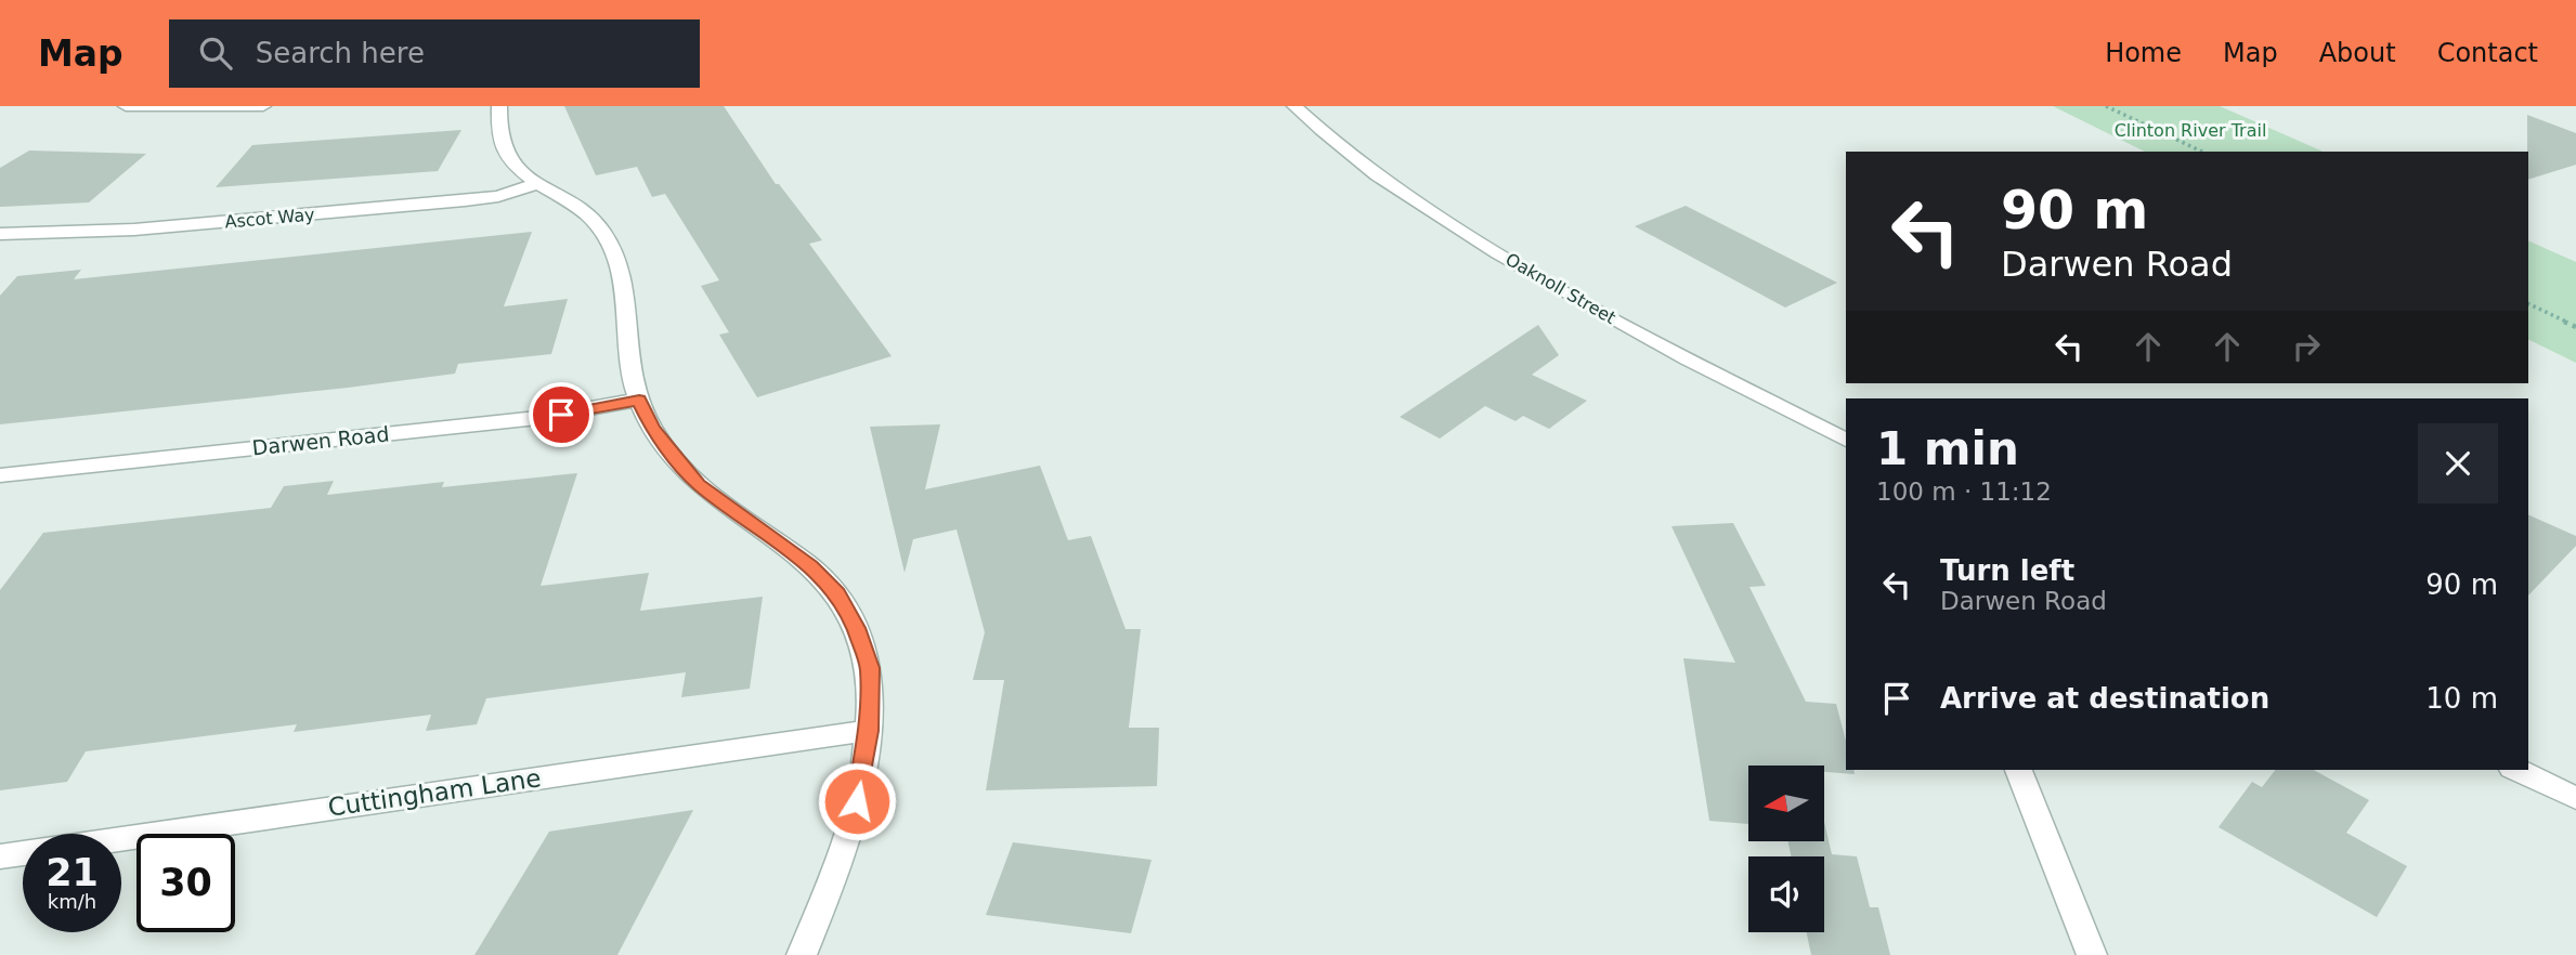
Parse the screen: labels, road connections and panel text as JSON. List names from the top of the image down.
{
  "streets": {
    "street": [
      "Ascot Way",
      "Oaknoll Street",
      "Darwen Road",
      "Cuttingham Lane"
    ]
  },
  "parks": ["Clinton River Trail"],
  "north": "left",
  "page": {
    "header": "Map",
    "search": "Search here",
    "nav": [
      "Home",
      "Map",
      "About",
      "Contact"
    ],
    "turn": ["90 m", "Darwen Road"],
    "heading": ["1 min", "100 m · 11:12"],
    "list": [
      {
        "name": "Turn left",
        "note": "Darwen Road",
        "value": "90 m"
      },
      {
        "name": "Arrive at destination",
        "value": "10 m"
      }
    ],
    "speed": "21 km/h",
    "limit": "30"
  }
}
